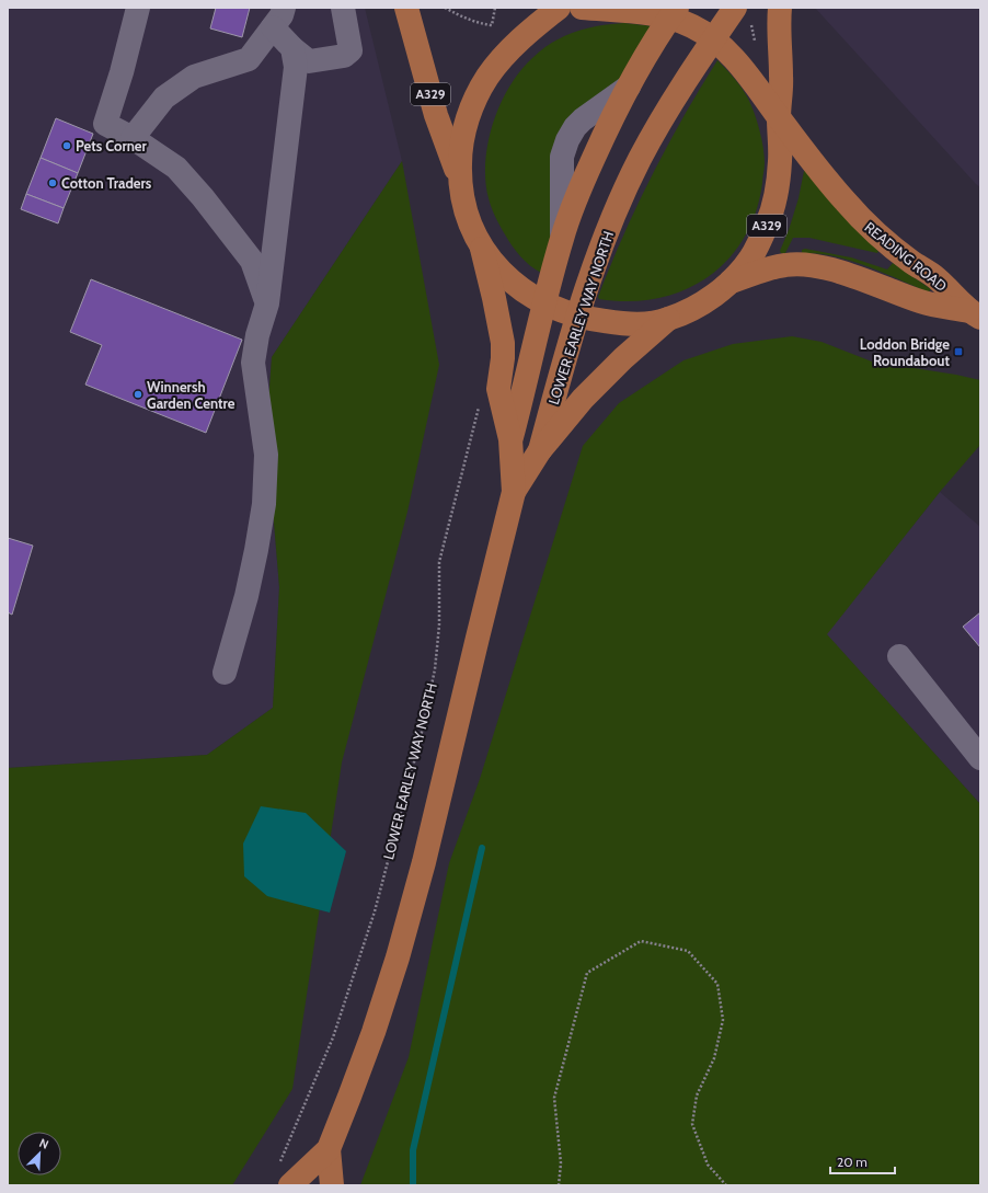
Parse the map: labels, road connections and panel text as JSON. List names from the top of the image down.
{
  "streets": {
    "main road": ["A329", "READING ROAD", "LOWER EARLEY WAY NORTH"]
  },
  "crossings": [
    ["A329", "READING ROAD"],
    ["A329", "LOWER EARLEY WAY NORTH"],
    ["READING ROAD", "LOWER EARLEY WAY NORTH"]
  ],
  "places": {
    "other": ["Pets Corner", "Cotton Traders", "Winnersh Garden Centre"],
    "transit": ["Loddon Bridge Roundabout"]
  },
  "scale_bar": "20 m",
  "north": "top right"
}
